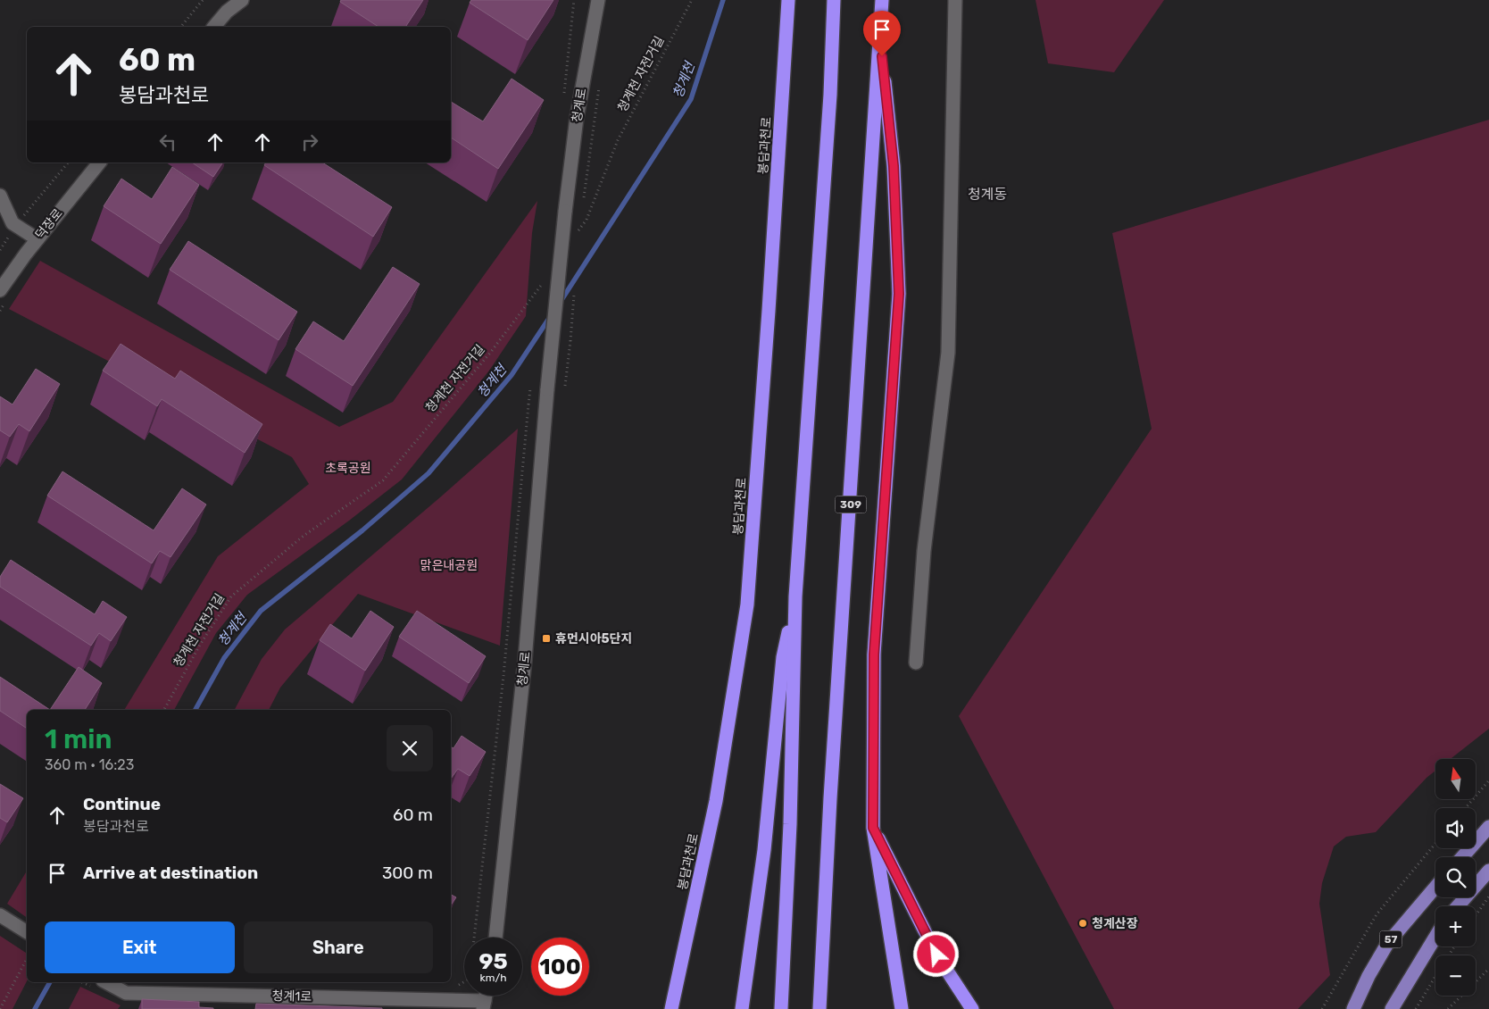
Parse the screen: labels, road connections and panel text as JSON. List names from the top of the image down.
{
  "streets": {
    "highway": ["봉담과천로", "309"],
    "main road": ["57"],
    "street": ["청계로", "덕장로", "청계1로"],
    "path": ["청계천 자전거길"]
  },
  "districts": ["청계동"],
  "water": ["청계천"],
  "parks": ["초록공원", "맑은내공원"],
  "places": {
    "transit": ["휴먼시아5단지"],
    "other": ["청계산장"]
  },
  "north": "top",
  "page": {
    "turn": ["60 m", "봉담과천로"],
    "heading": ["1 min", "360 m · 16:23"],
    "map_buttons": ["+", "−"],
    "list": [
      {
        "name": "Continue",
        "note": "봉담과천로",
        "value": "60 m"
      },
      {
        "name": "Arrive at destination",
        "value": "300 m"
      }
    ],
    "buttons": ["Exit", "Share"],
    "speed": "95 km/h",
    "limit": "100"
  }
}
